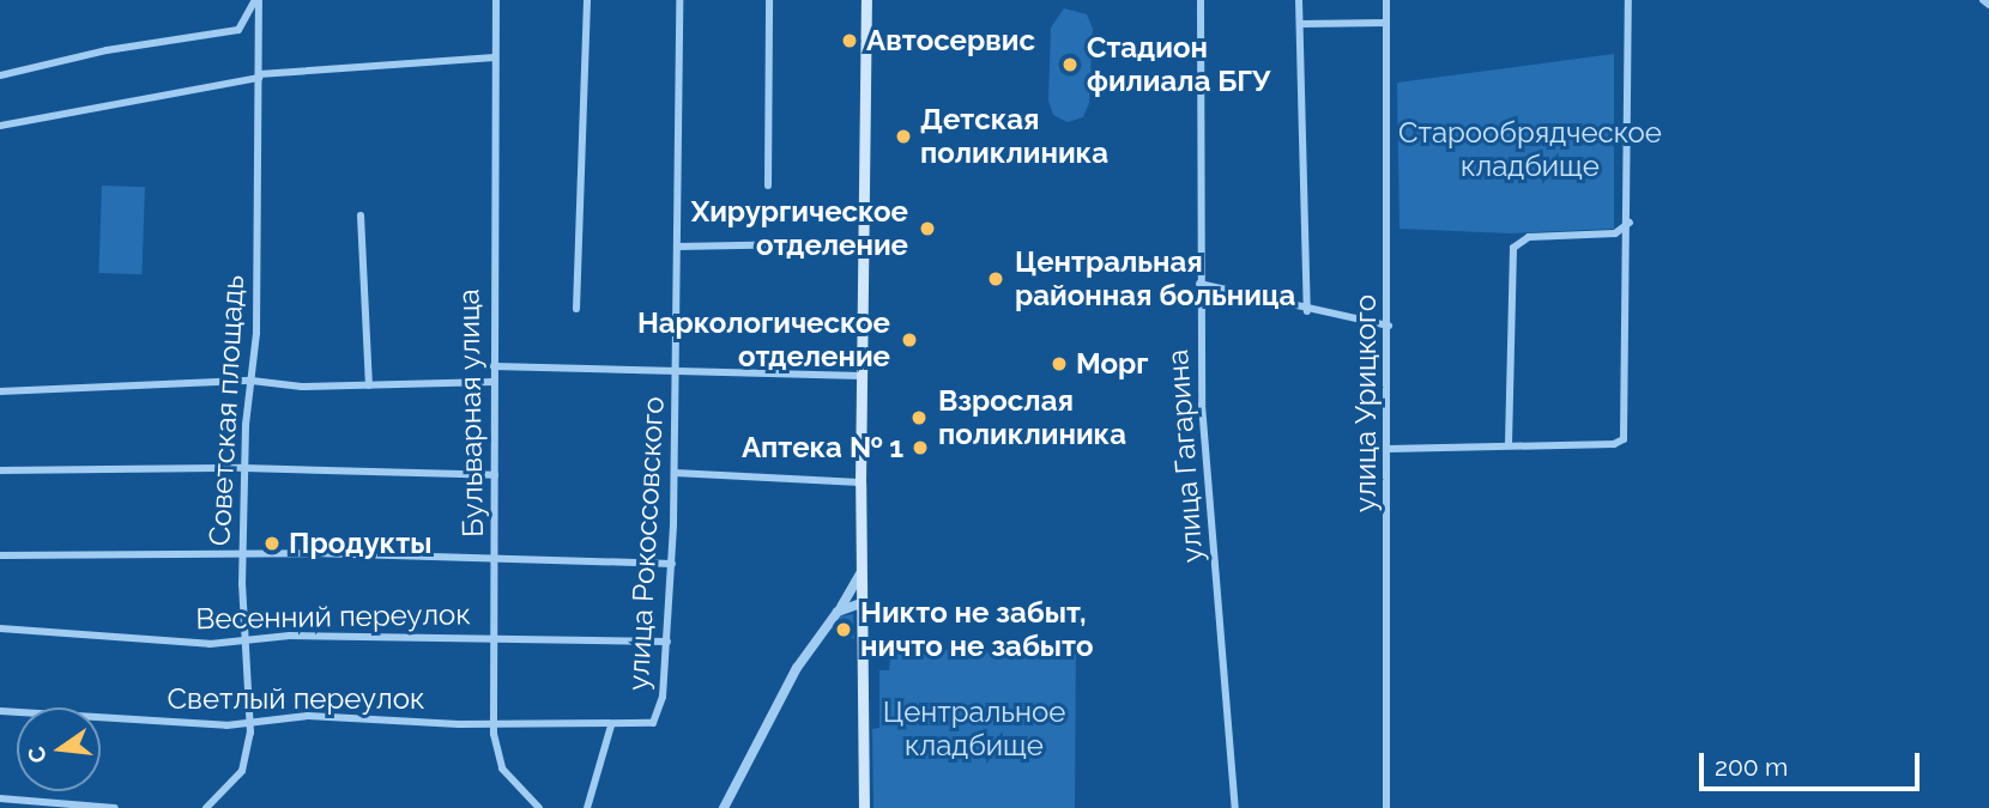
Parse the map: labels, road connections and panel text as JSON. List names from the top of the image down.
{
  "streets": {
    "street": [
      "улица Урицкого",
      "Советская площадь",
      "Бульварная улица",
      "улица Гагарина",
      "улица Рокоссовского",
      "Весенний переулок",
      "Светлый переулок"
    ]
  },
  "crossings": [
    ["Советская площадь", "Весенний переулок"],
    ["Советская площадь", "Светлый переулок"],
    ["Бульварная улица", "Весенний переулок"],
    ["Бульварная улица", "Светлый переулок"],
    ["улица Рокоссовского", "Весенний переулок"],
    ["улица Рокоссовского", "Светлый переулок"]
  ],
  "parks": ["Старообрядческое кладбище", "Центральное кладбище"],
  "places": [
    "Автосервис",
    "Стадион филиала БГУ",
    "Детская поликлиника",
    "Хирургическое отделение",
    "Центральная районная больница",
    "Наркологическое отделение",
    "Морг",
    "Взрослая поликлиника",
    "Аптека № 1",
    "Продукты",
    "Никто не забыт, ничто не забыто"
  ],
  "scale_bar": "200 m",
  "north": "left"
}
